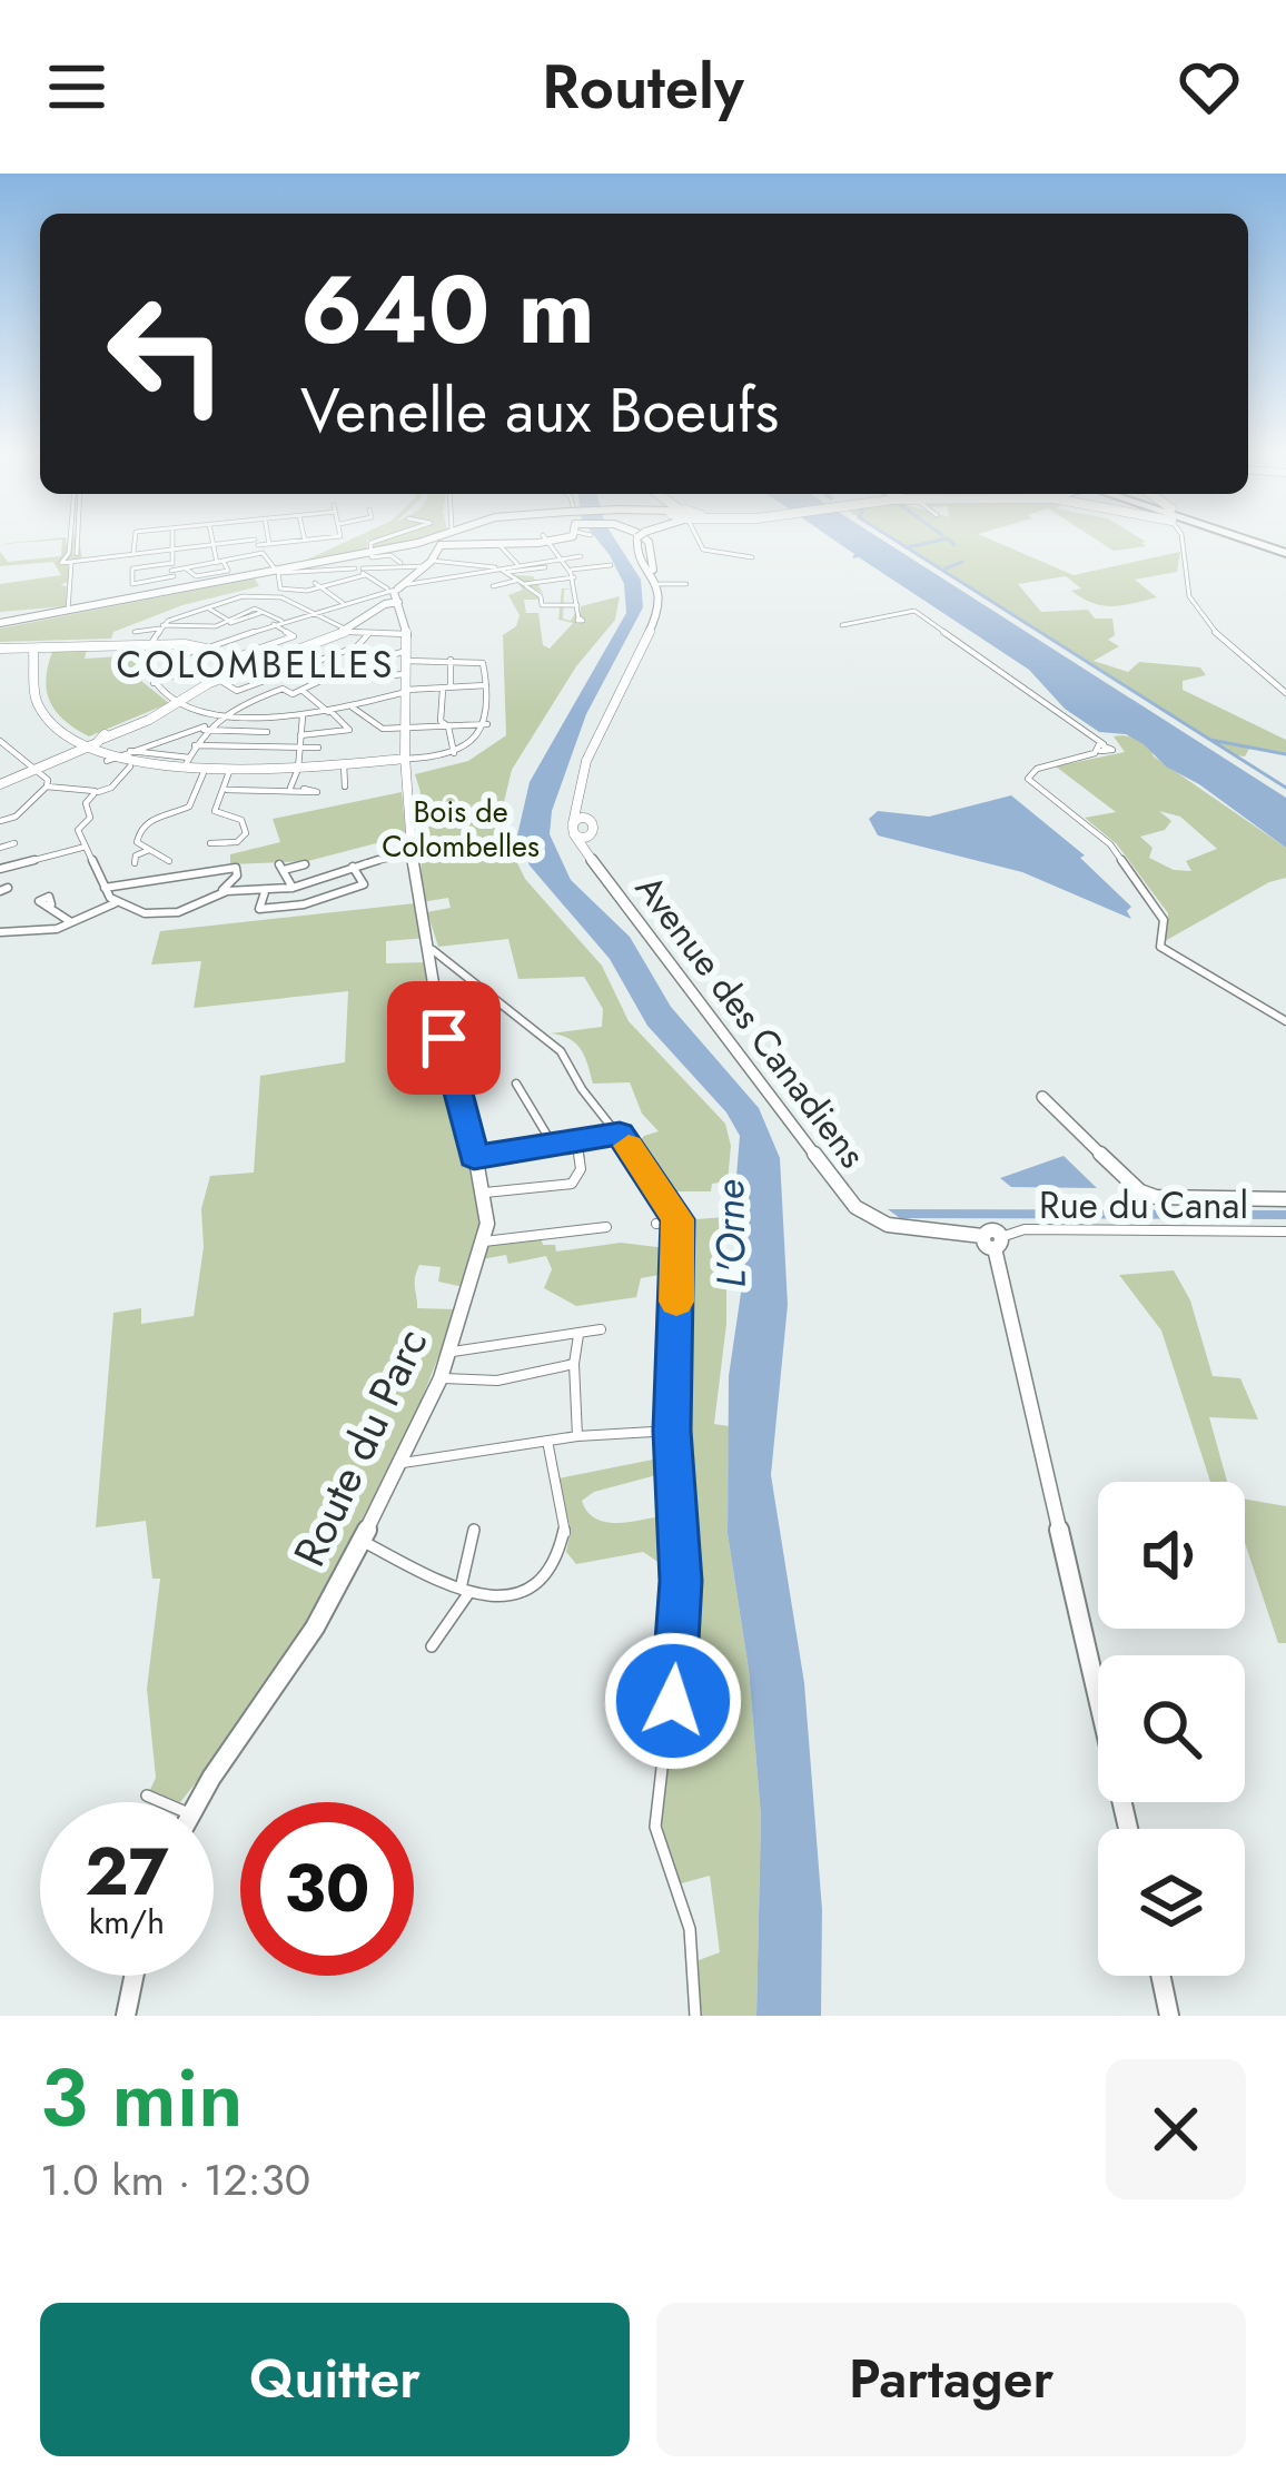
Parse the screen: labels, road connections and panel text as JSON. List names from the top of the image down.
{
  "streets": {
    "street": ["Avenue des Canadiens", "Rue du Canal", "Route du Parc"]
  },
  "crossings": [
    ["Avenue des Canadiens", "Rue du Canal"]
  ],
  "districts": ["COLOMBELLES"],
  "water": ["L'Orne"],
  "parks": ["Bois de Colombelles"],
  "page": {
    "header": "Routely",
    "turn": ["640 m", "Venelle aux Boeufs"],
    "speed": "27 km/h",
    "limit": "30",
    "heading": ["3 min", "1.0 km · 12:30"],
    "buttons": ["Quitter", "Partager"]
  }
}
